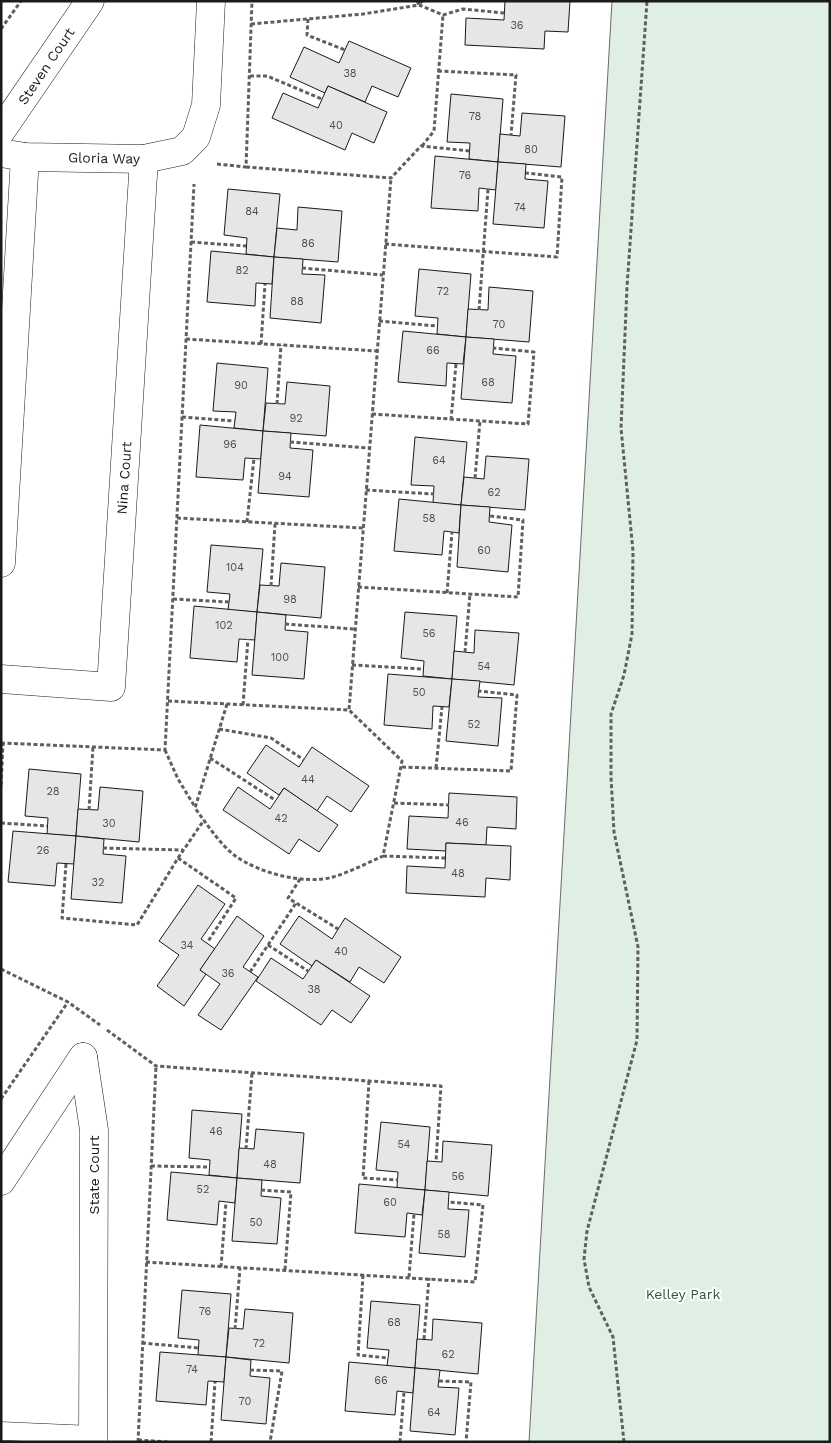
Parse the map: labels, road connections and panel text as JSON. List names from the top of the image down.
{
  "streets": {
    "street": [
      "Steven Court",
      "Gloria Way",
      "Nina Court",
      "State Court"
    ]
  },
  "crossings": [
    ["Gloria Way", "Nina Court"]
  ],
  "parks": ["Kelley Park"],
  "house_numbers": [
    "36",
    "38",
    "78",
    "40",
    "80",
    "76",
    "74",
    "84",
    "86",
    "82",
    "72",
    "88",
    "70",
    "66",
    "68",
    "90",
    "92",
    "96",
    "64",
    "94",
    "62",
    "58",
    "60",
    "104",
    "98",
    "102",
    "56",
    "100",
    "54",
    "50",
    "52",
    "44",
    "28",
    "42",
    "46",
    "30",
    "26",
    "48",
    "32",
    "34",
    "40",
    "36",
    "38",
    "46",
    "54",
    "48",
    "56",
    "52",
    "60",
    "50",
    "58",
    "76",
    "68",
    "72",
    "62",
    "74",
    "66",
    "70",
    "64"
  ]
}
